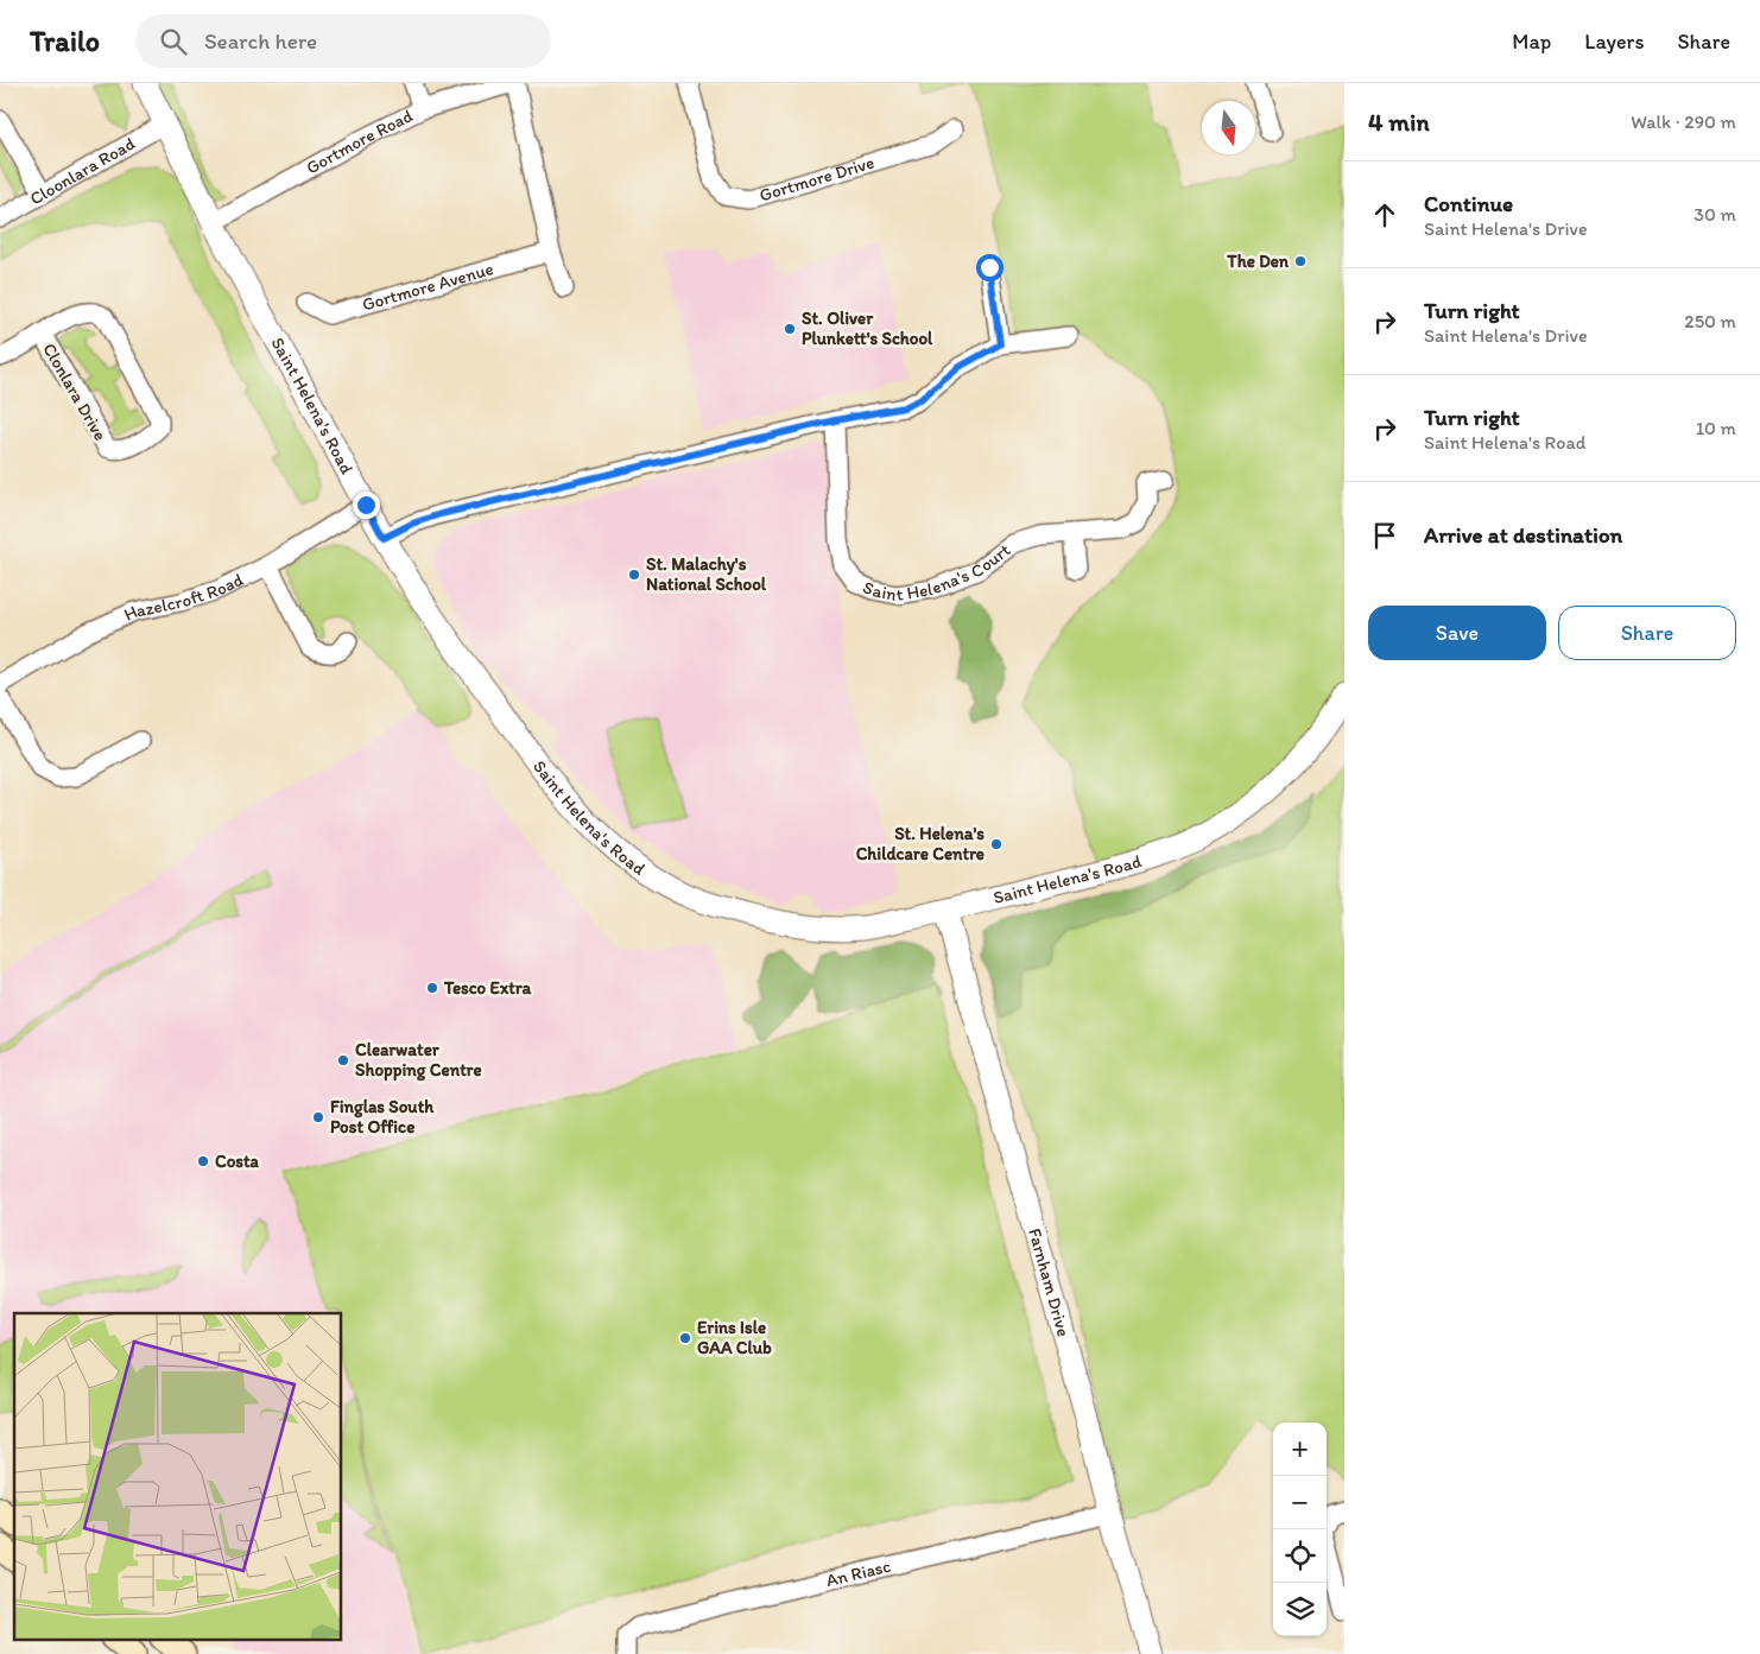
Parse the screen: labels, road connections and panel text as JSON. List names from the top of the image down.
{
  "streets": {
    "street": [
      "Gortmore Road",
      "Cloonlara Road",
      "Gortmore Drive",
      "Gortmore Avenue",
      "Clonlara Drive",
      "Saint Helena's Road",
      "Saint Helena's Court",
      "Hazelcroft Road",
      "Farnham Drive",
      "An Riasc"
    ]
  },
  "crossings": [
    ["Gortmore Road", "Saint Helena's Road"],
    ["Cloonlara Road", "Saint Helena's Road"],
    ["Saint Helena's Road", "Hazelcroft Road"],
    ["Saint Helena's Road", "Farnham Drive"],
    ["Farnham Drive", "An Riasc"]
  ],
  "places": [
    "The Den",
    "St. Oliver Plunkett's School",
    "St. Malachy's National School",
    "St. Helena's Childcare Centre",
    "Tesco Extra",
    "Clearwater Shopping Centre",
    "Finglas South Post Office",
    "Costa",
    "Erins Isle GAA Club"
  ],
  "north": "bottom",
  "page": {
    "header": "Trailo",
    "search": "Search here",
    "nav": ["Map", "Layers", "Share"],
    "heading": ["4 min", "Walk · 290 m"],
    "list": [
      ["Continue", "Saint Helena's Drive", "30 m"],
      ["Turn right", "Saint Helena's Drive", "250 m"],
      ["Turn right", "Saint Helena's Road", "10 m"],
      "Arrive at destination"
    ],
    "buttons": ["Save", "Share"],
    "map_buttons": ["+", "−"]
  }
}
